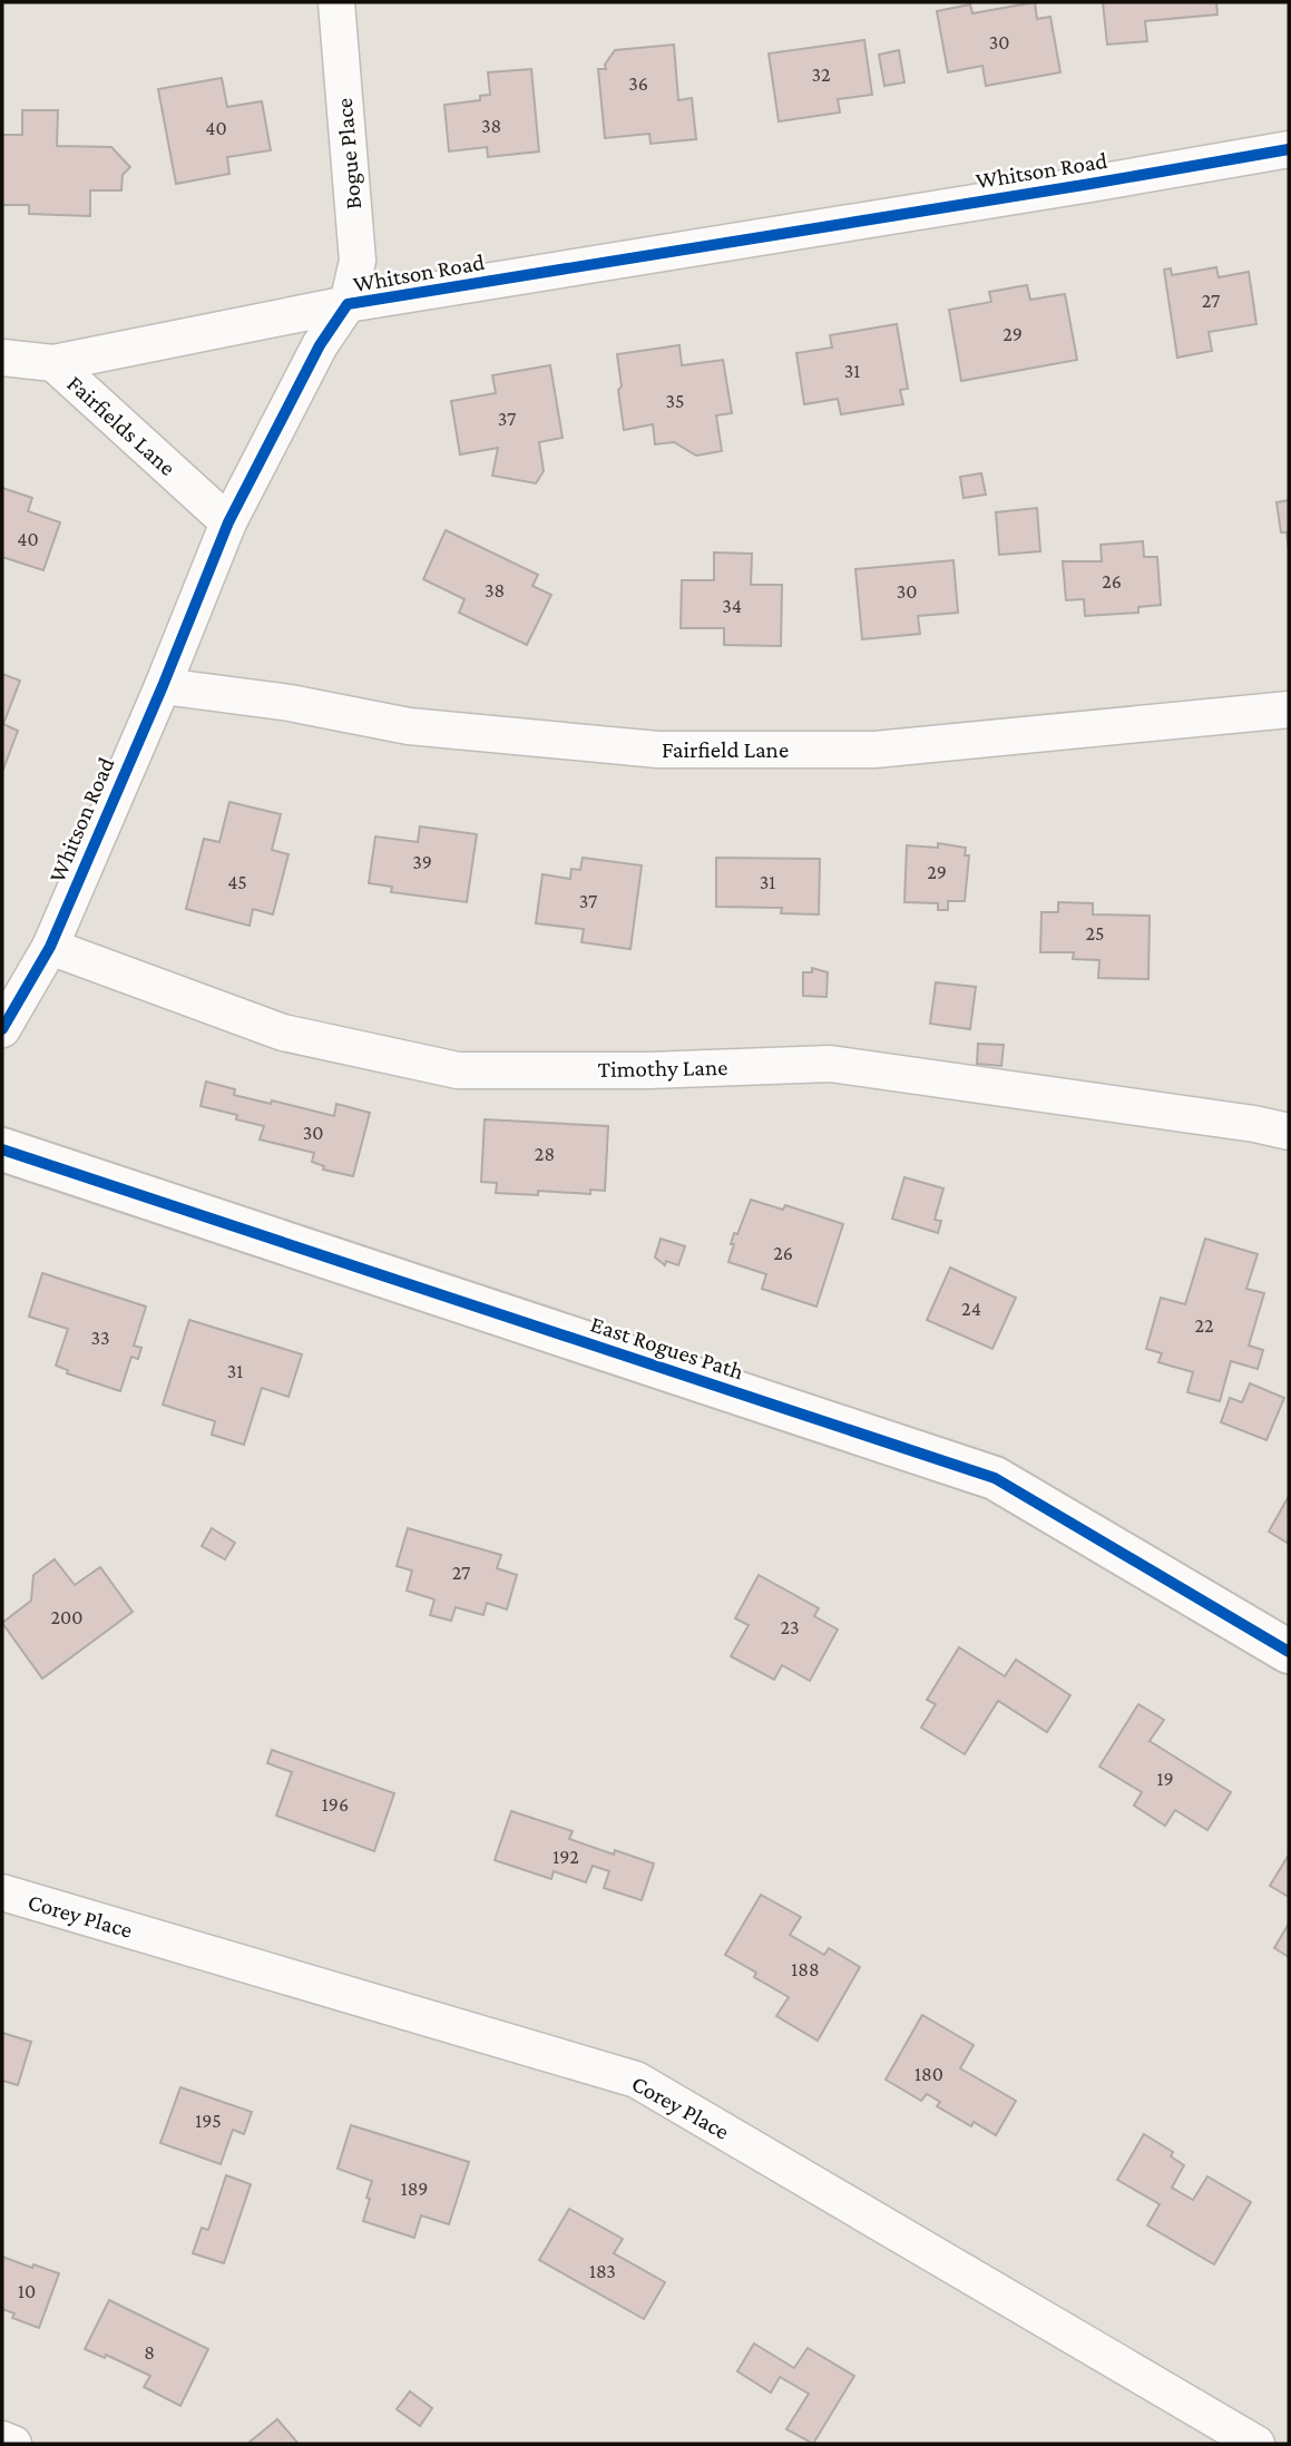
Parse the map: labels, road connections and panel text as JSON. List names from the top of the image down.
{
  "streets": {
    "street": [
      "Bogue Place",
      "Whitson Road",
      "Fairfields Lane",
      "Fairfield Lane",
      "Timothy Lane",
      "East Rogues Path",
      "Corey Place"
    ]
  },
  "crossings": [
    ["Bogue Place", "Whitson Road"],
    ["Whitson Road", "Fairfields Lane"],
    ["Whitson Road", "Fairfield Lane"],
    ["Whitson Road", "Timothy Lane"]
  ],
  "house_numbers": [
    "30",
    "32",
    "36",
    "38",
    "40",
    "27",
    "29",
    "31",
    "35",
    "37",
    "40",
    "26",
    "38",
    "30",
    "34",
    "39",
    "29",
    "45",
    "31",
    "37",
    "25",
    "30",
    "28",
    "26",
    "24",
    "22",
    "33",
    "31",
    "27",
    "200",
    "23",
    "19",
    "196",
    "192",
    "188",
    "180",
    "195",
    "189",
    "183",
    "10",
    "8"
  ]
}
